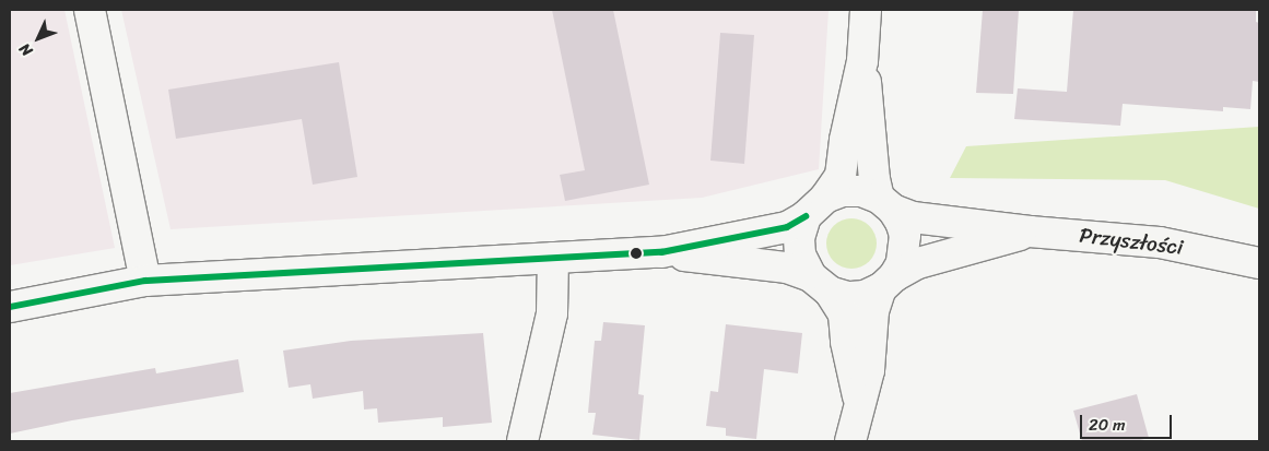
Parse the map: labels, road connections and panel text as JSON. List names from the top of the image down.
{
  "streets": {
    "street": ["Przyszłości"]
  },
  "scale_bar": "20 m",
  "north": "bottom left"
}
